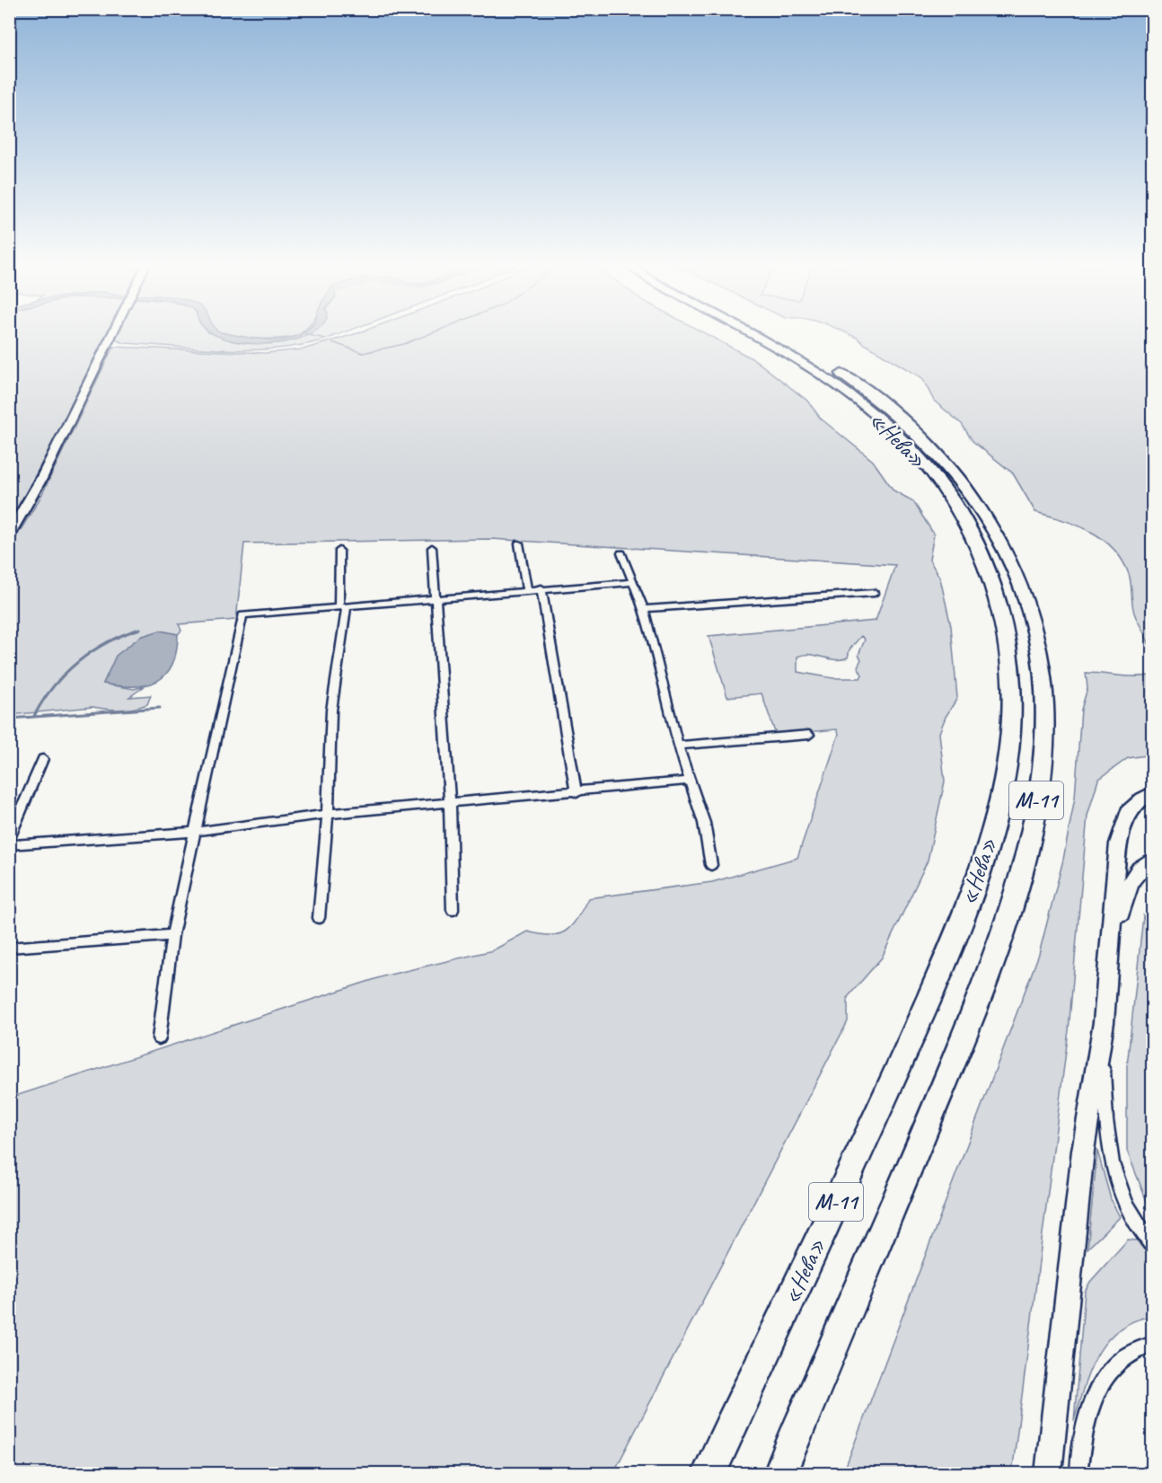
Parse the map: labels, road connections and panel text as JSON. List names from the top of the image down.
{
  "streets": {
    "highway": ["«Нева»", "М-11"]
  }
}
